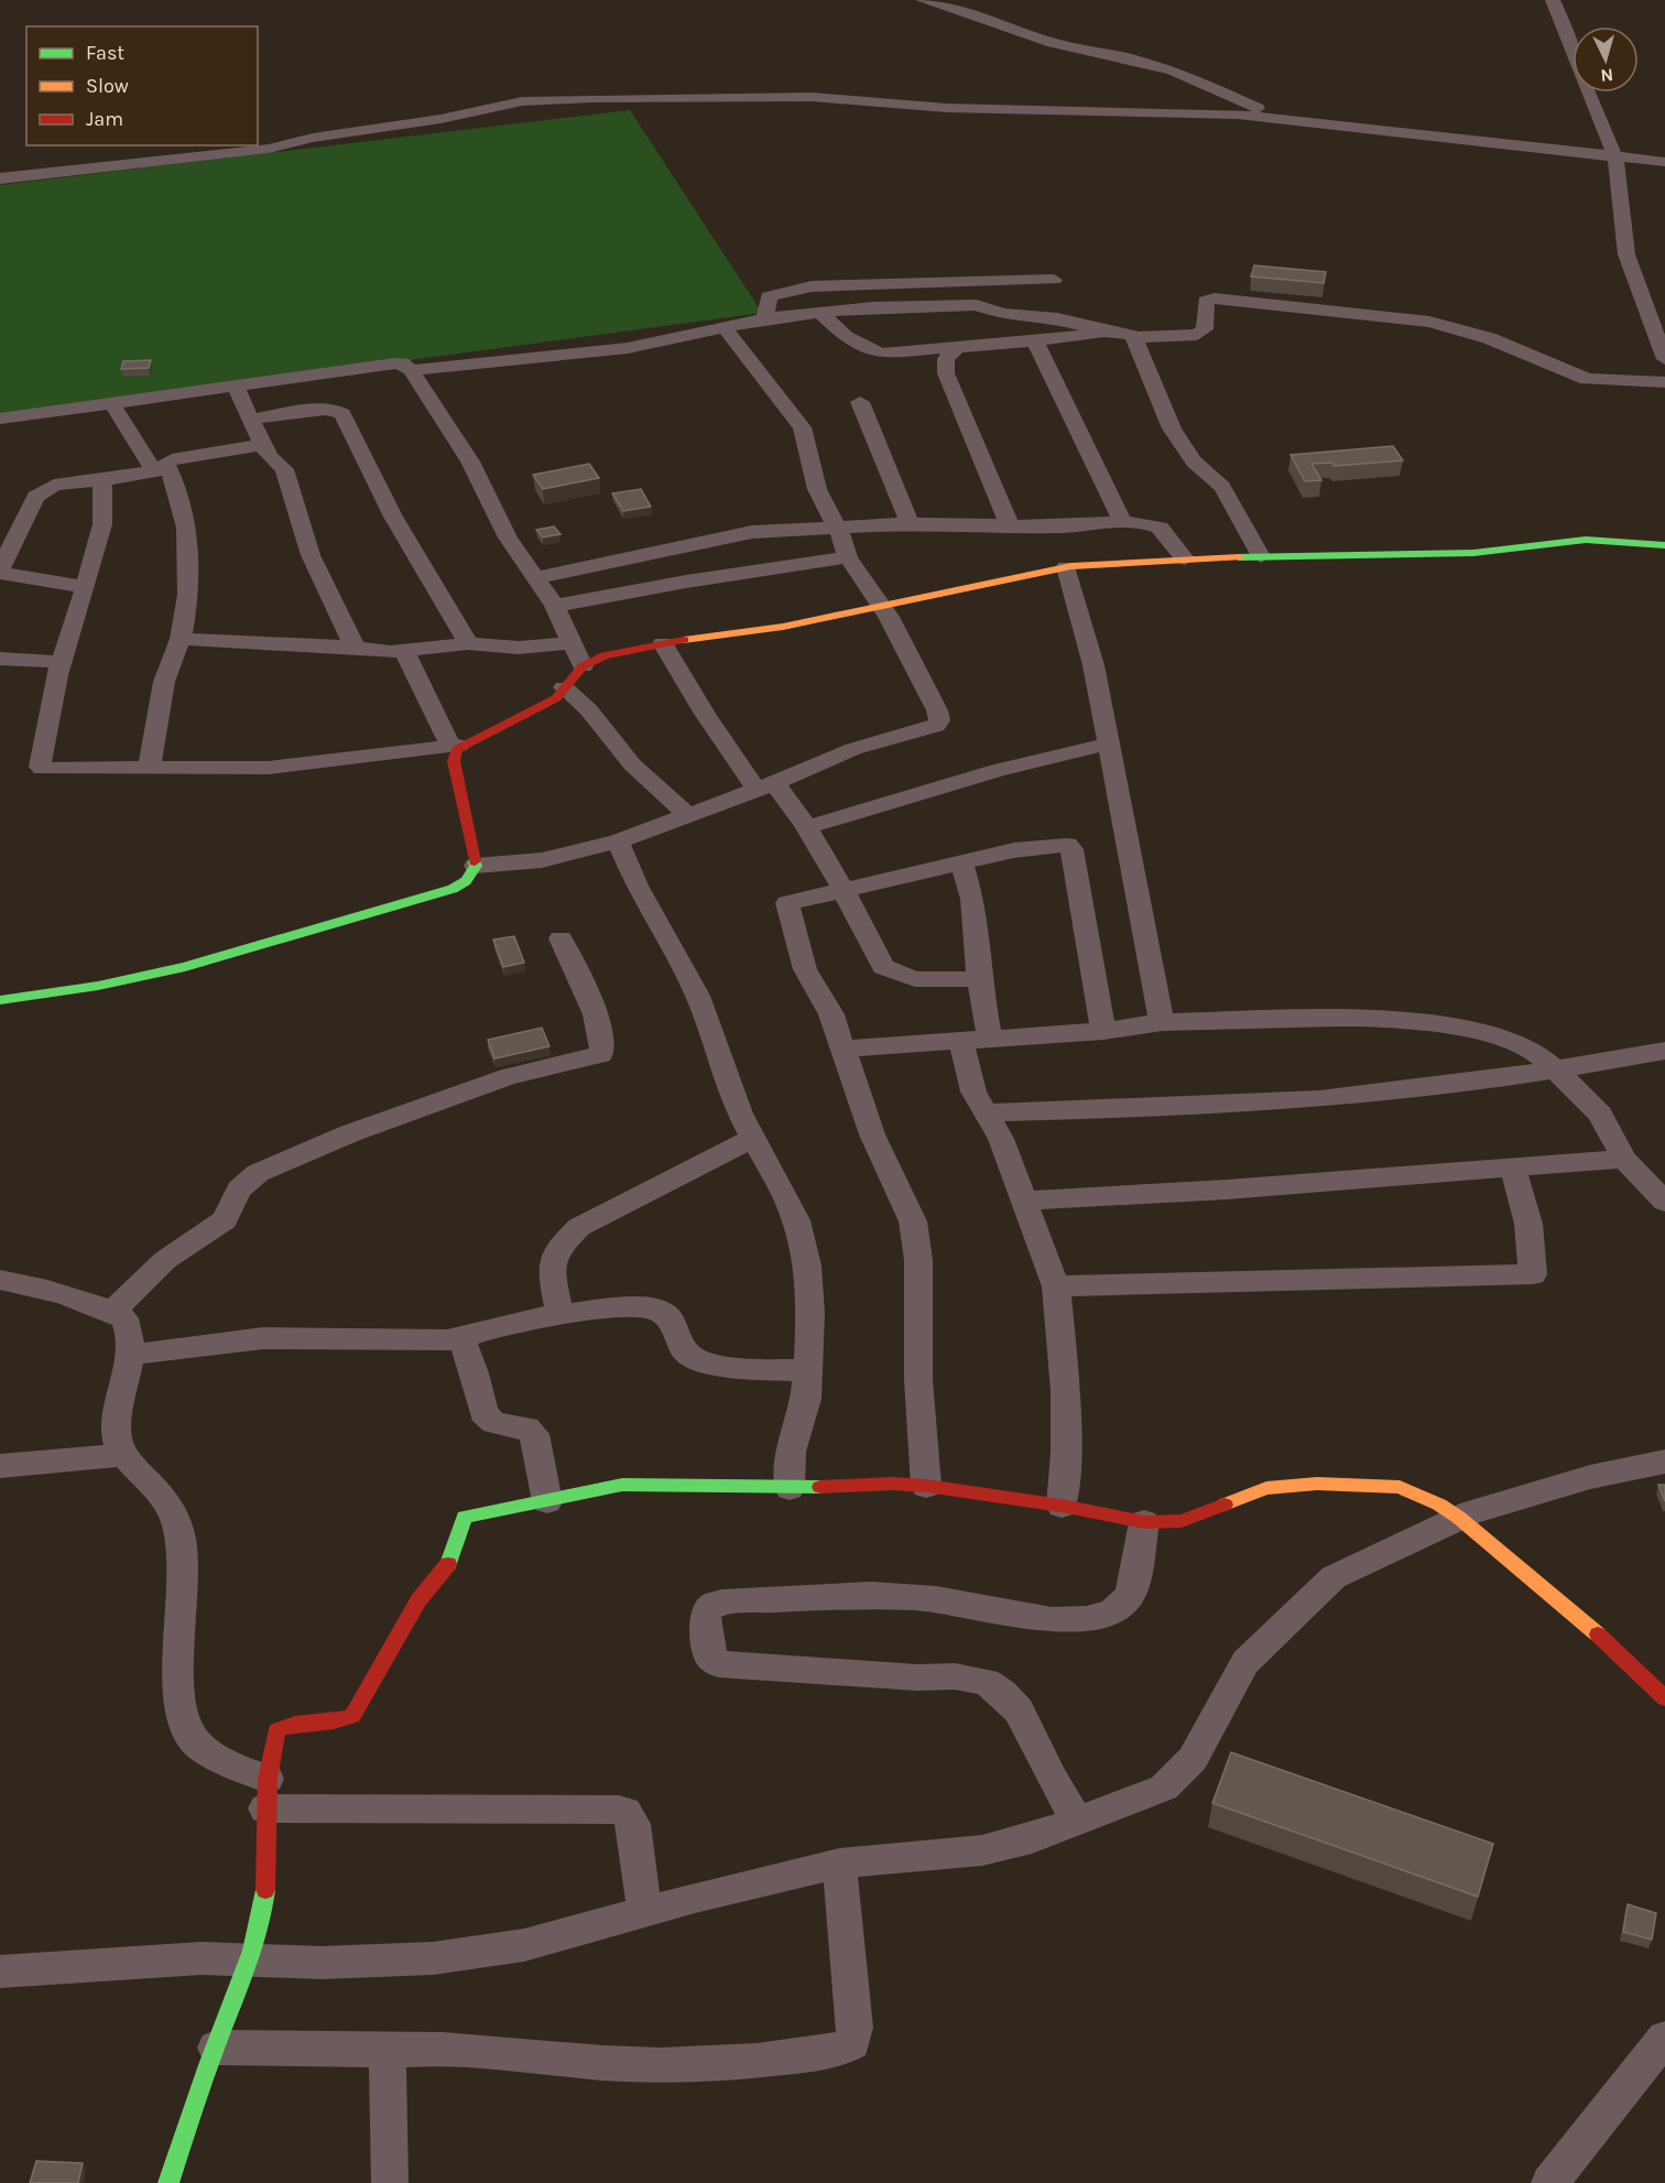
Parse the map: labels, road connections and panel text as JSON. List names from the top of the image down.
{
  "legend": ["Fast", "Slow", "Jam"],
  "north": "bottom"
}
